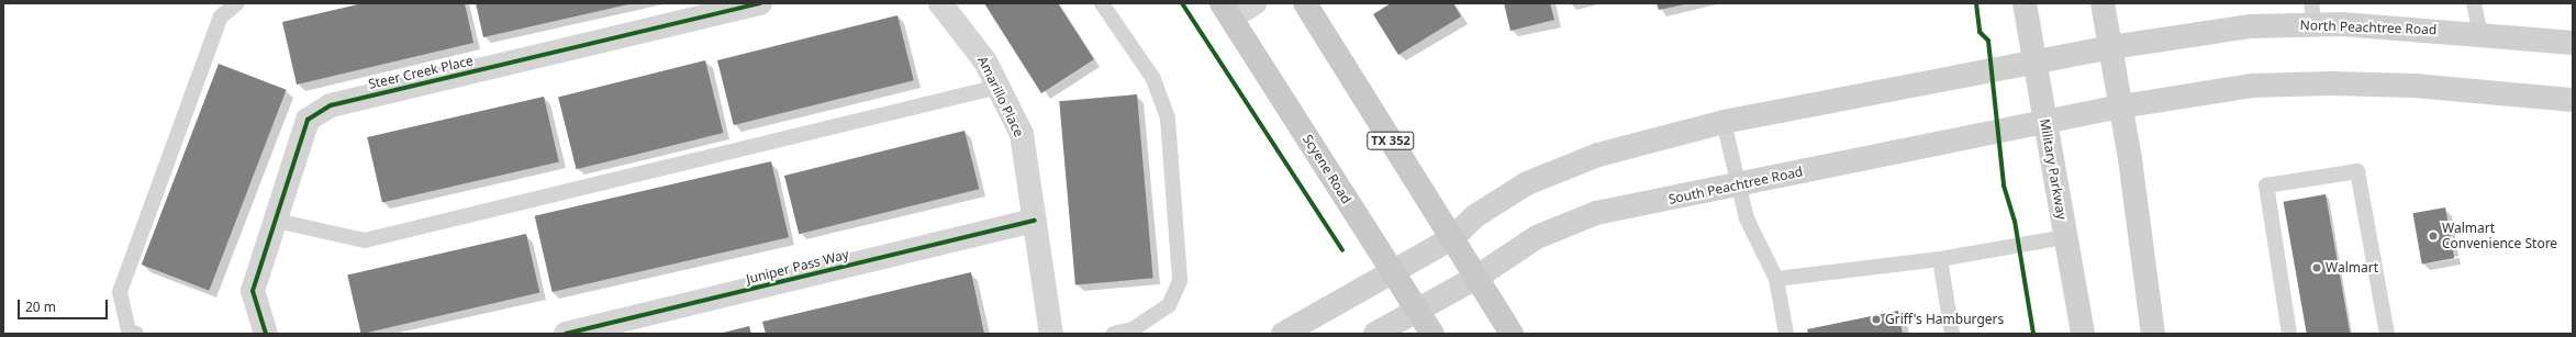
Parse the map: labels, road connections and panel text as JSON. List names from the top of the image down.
{
  "streets": {
    "main road": [
      "North Peachtree Road",
      "TX 352",
      "Scyene Road",
      "Military Parkway",
      "South Peachtree Road"
    ],
    "street": ["Steer Creek Place", "Amarillo Place", "Juniper Pass Way"]
  },
  "crossings": [
    ["North Peachtree Road", "Military Parkway"],
    ["Amarillo Place", "Juniper Pass Way"],
    ["TX 352", "South Peachtree Road"],
    ["Scyene Road", "South Peachtree Road"],
    ["Military Parkway", "South Peachtree Road"]
  ],
  "places": ["Walmart Convenience Store", "Walmart", "Griff's Hamburgers"],
  "scale_bar": "20 m"
}
